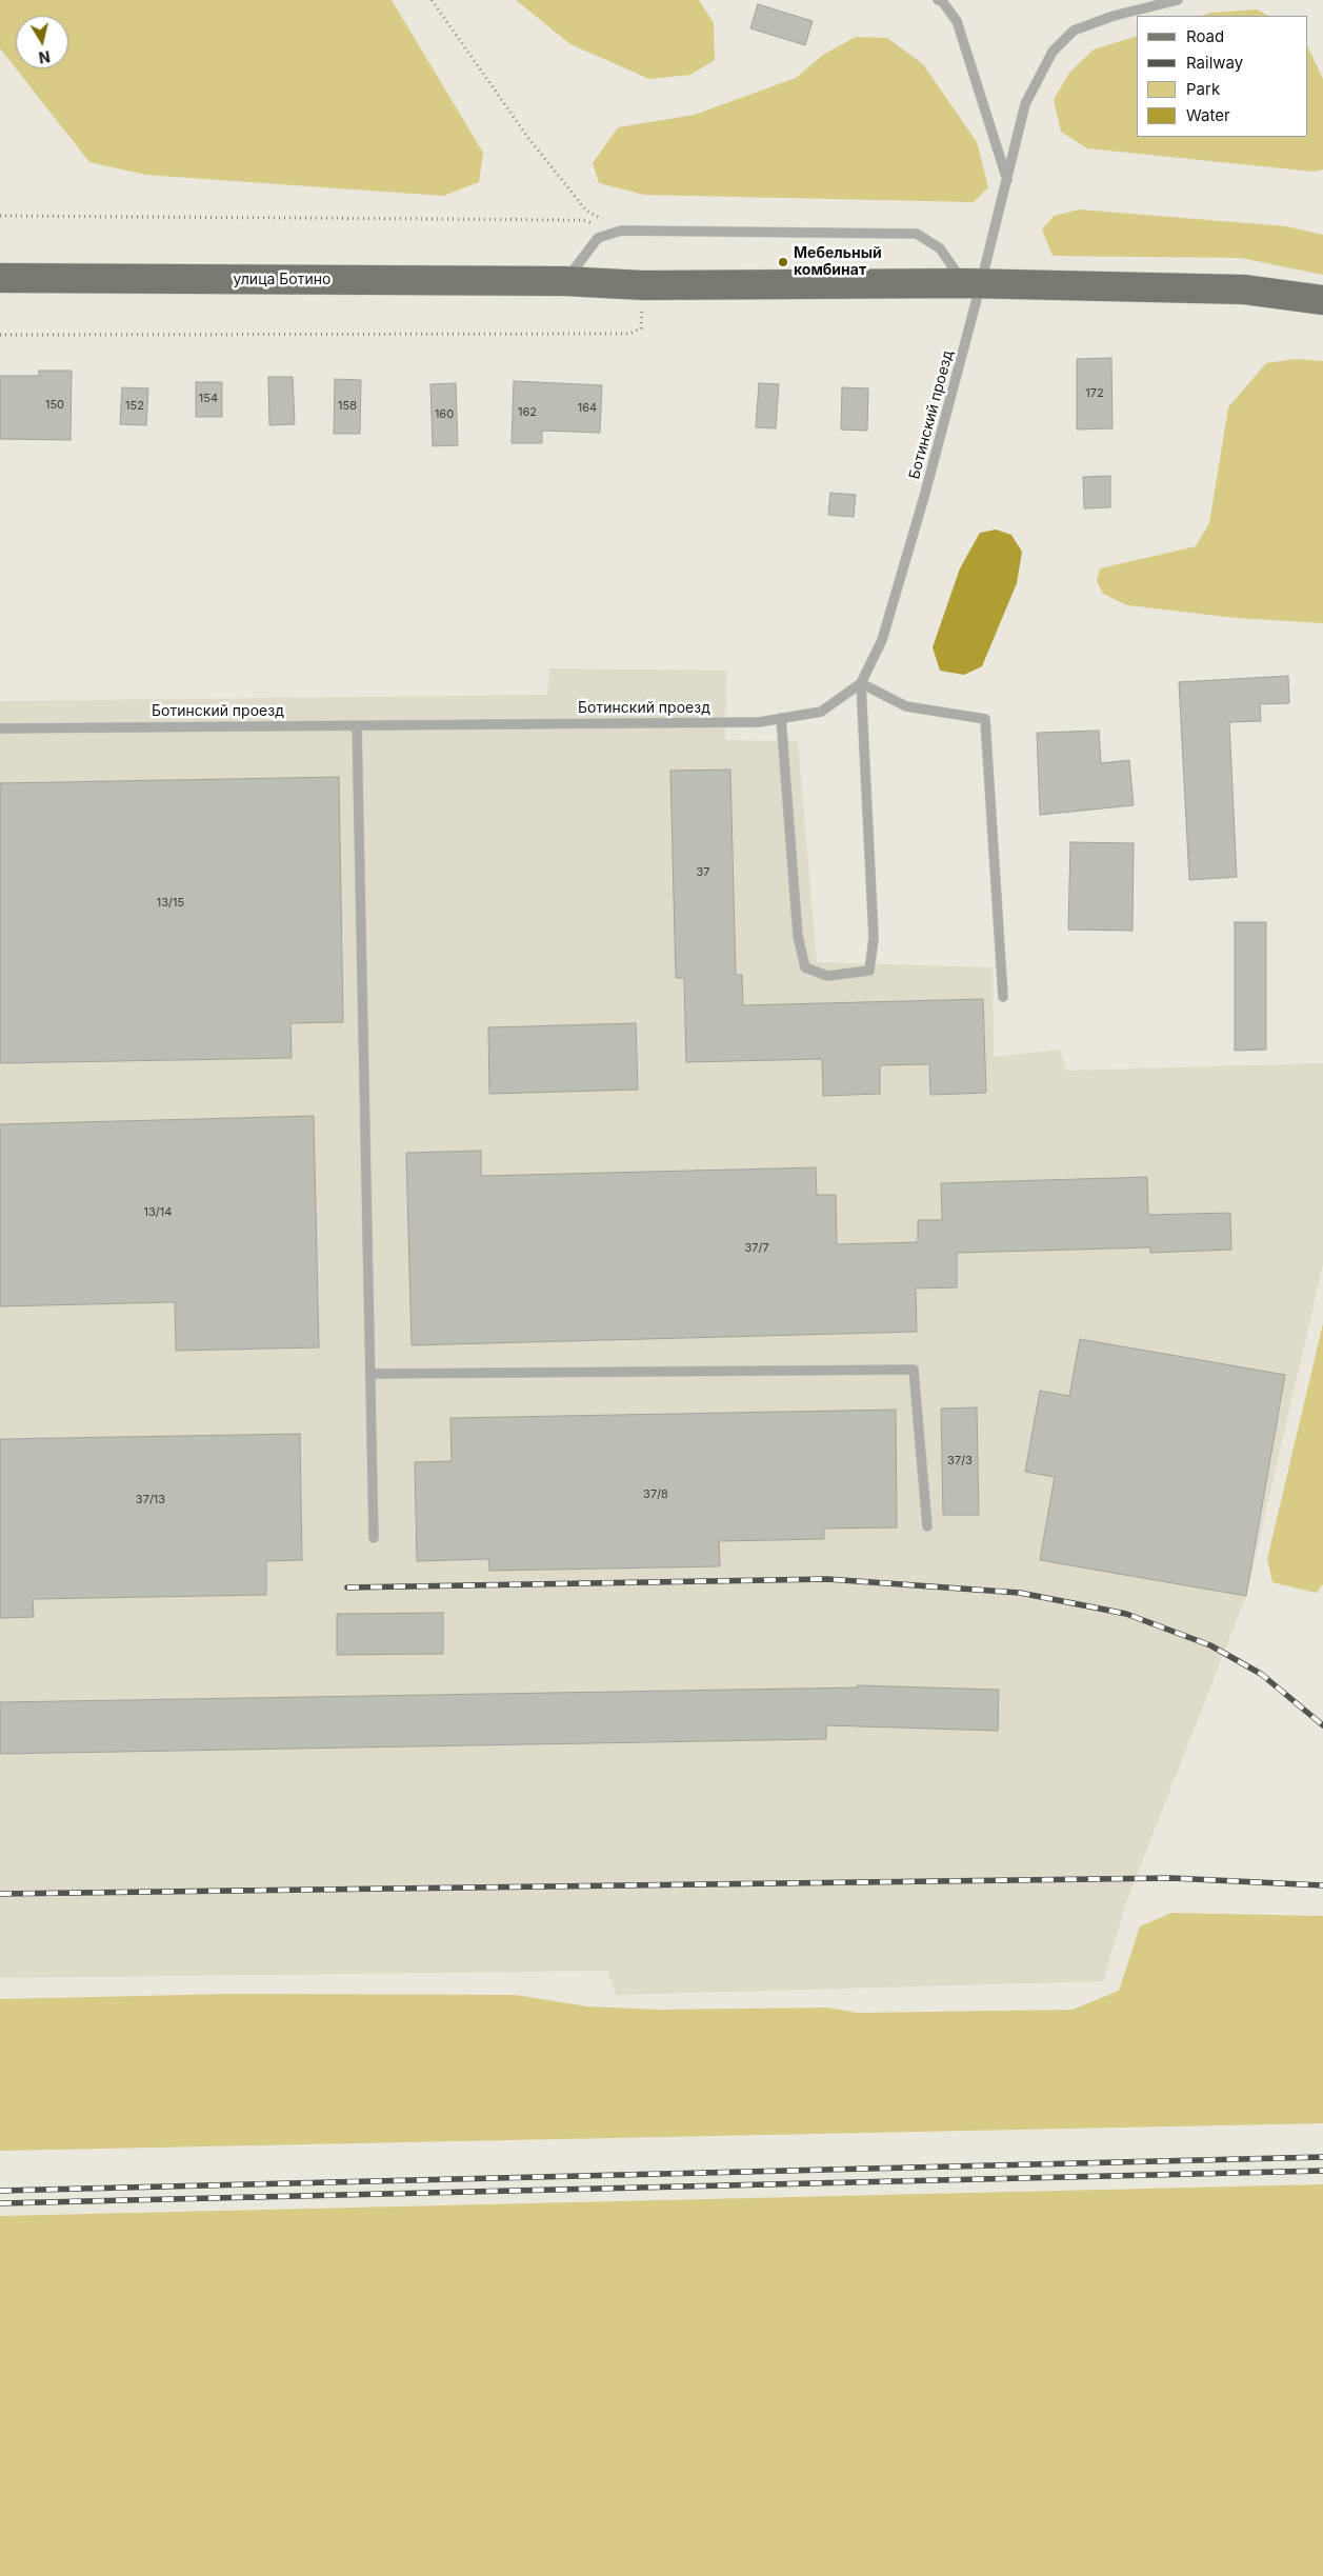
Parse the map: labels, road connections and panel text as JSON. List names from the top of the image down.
{
  "streets": {
    "main road": ["улица Ботино"],
    "lane": ["Ботинский проезд"]
  },
  "crossings": [
    ["улица Ботино", "Ботинский проезд"]
  ],
  "places": ["Мебельный комбинат"],
  "house_numbers": [
    "172",
    "154",
    "150",
    "152",
    "158",
    "164",
    "162",
    "160",
    "37",
    "13/15",
    "13/14",
    "37/7",
    "37/3",
    "37/8",
    "37/13"
  ],
  "legend": [
    "Road",
    "Railway",
    "Park",
    "Water"
  ],
  "north": "bottom"
}
